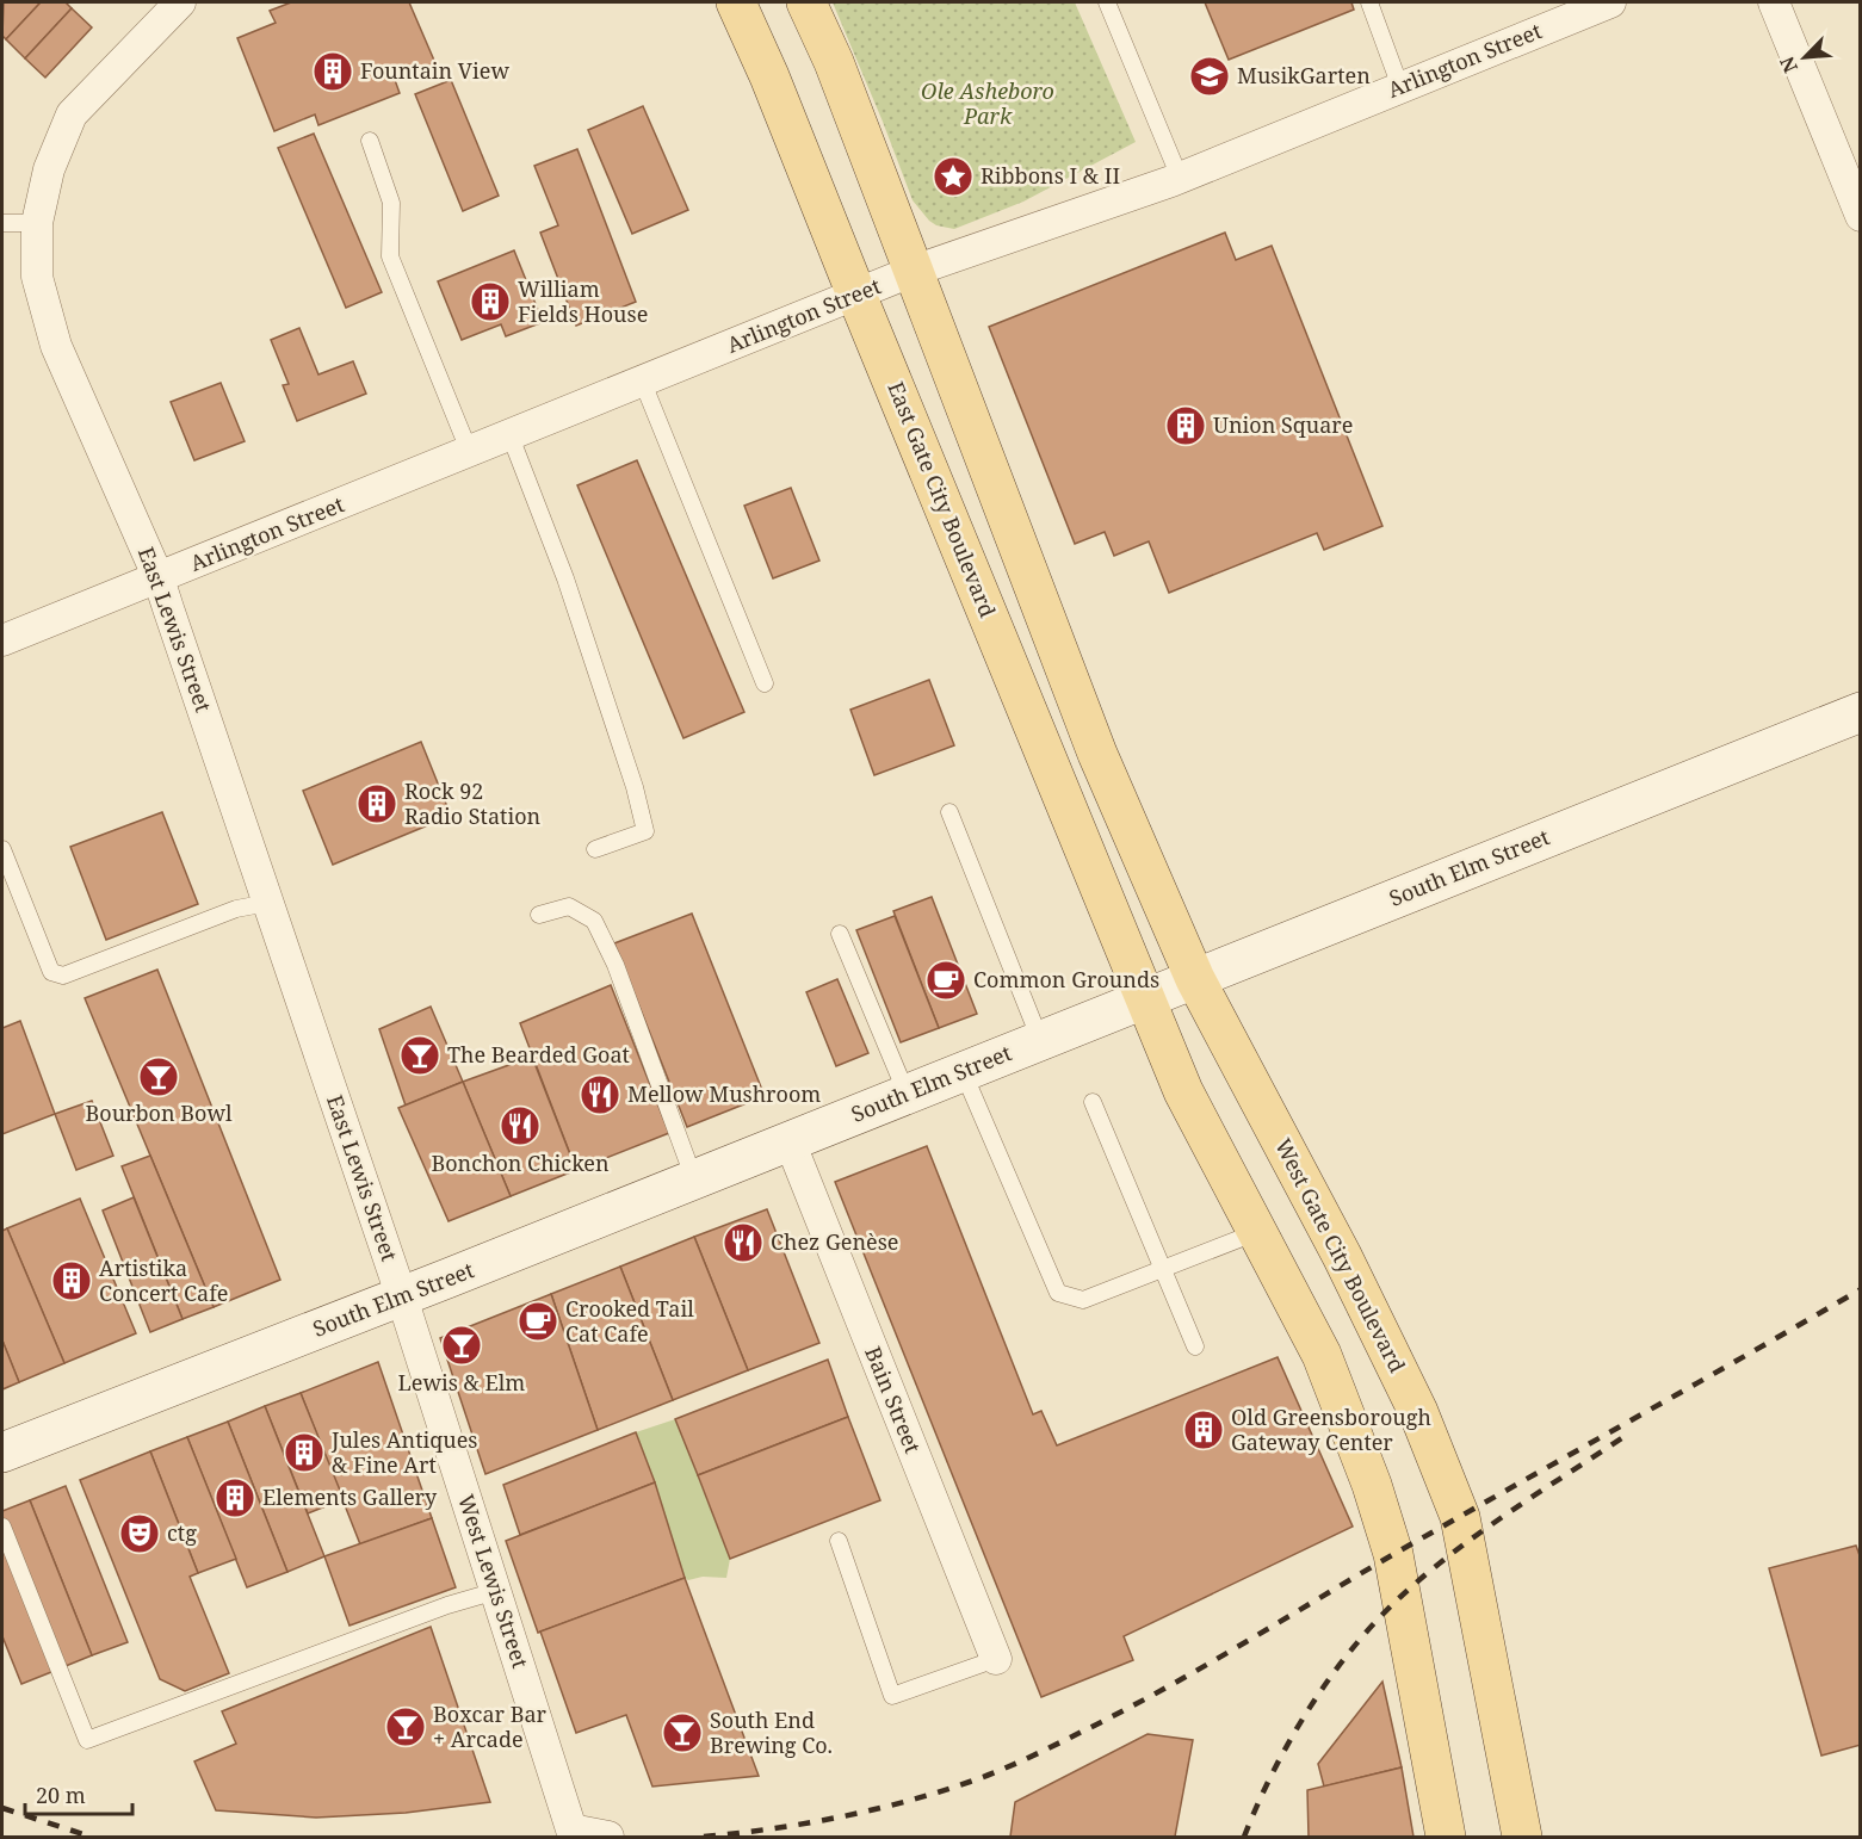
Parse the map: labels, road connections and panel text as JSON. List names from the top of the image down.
{
  "streets": {
    "main road": ["East Gate City Boulevard", "South Elm Street", "West Gate City Boulevard"],
    "street": [
      "Arlington Street",
      "East Lewis Street",
      "Bain Street",
      "West Lewis Street"
    ]
  },
  "crossings": [
    ["Arlington Street", "East Gate City Boulevard"],
    ["Arlington Street", "East Lewis Street"],
    ["East Gate City Boulevard", "South Elm Street"],
    ["East Lewis Street", "South Elm Street"],
    ["East Lewis Street", "West Lewis Street"],
    ["South Elm Street", "West Gate City Boulevard"],
    ["South Elm Street", "Bain Street"],
    ["South Elm Street", "West Lewis Street"]
  ],
  "parks": ["Ole Asheboro Park"],
  "places": {
    "building": [
      "Fountain View",
      "William Fields House",
      "Union Square",
      "Rock 92 Radio Station",
      "Artistika Concert Cafe",
      "Old Greensborough Gateway Center",
      "Jules Antiques & Fine Art",
      "Elements Gallery"
    ],
    "school or university": ["MusikGarten"],
    "place": ["Ribbons I & II"],
    "cafe": ["Common Grounds", "Crooked Tail Cat Cafe"],
    "bar": [
      "The Bearded Goat",
      "Bourbon Bowl",
      "Lewis & Elm",
      "Boxcar Bar + Arcade",
      "South End Brewing Co."
    ],
    "restaurant": ["Mellow Mushroom", "Bonchon Chicken", "Chez Genèse"],
    "theatre": ["ctg"]
  },
  "scale_bar": "20 m",
  "north": "bottom left"
}
